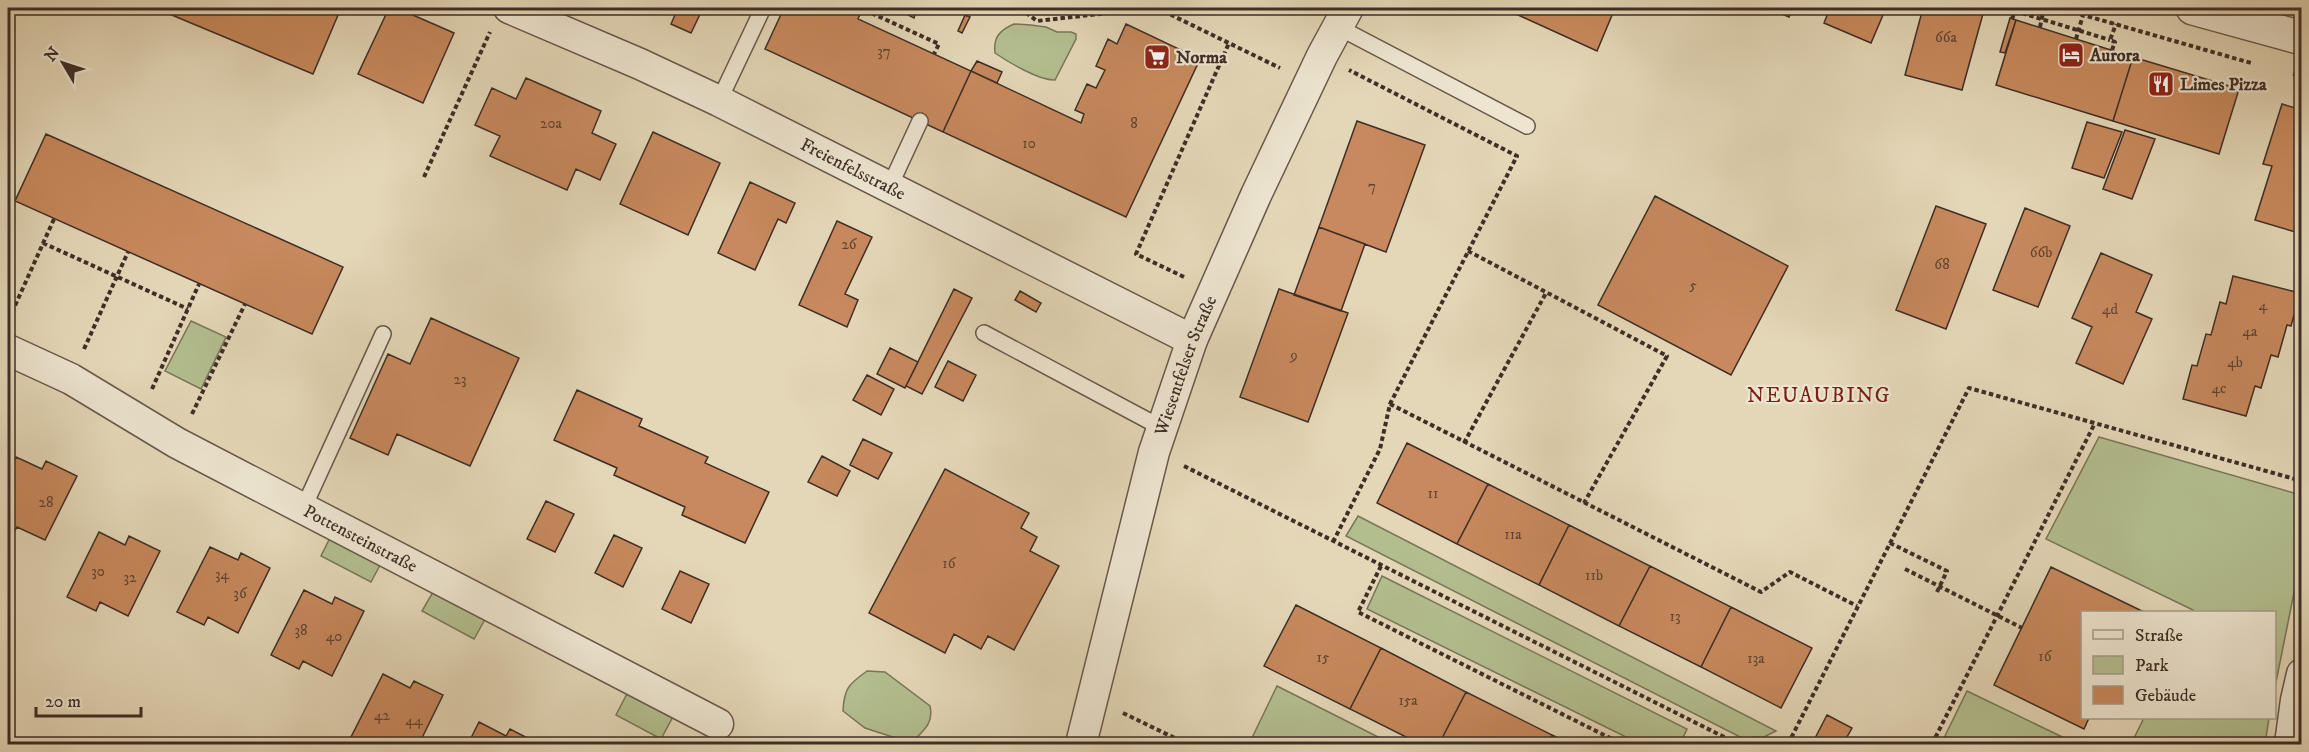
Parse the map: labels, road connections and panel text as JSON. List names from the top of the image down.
{
  "streets": {
    "street": ["Freienfelsstraße", "Wiesentfelser Straße", "Pottensteinstraße"]
  },
  "crossings": [
    ["Freienfelsstraße", "Wiesentfelser Straße"]
  ],
  "districts": ["NEUAUBING"],
  "places": {
    "hotel": ["Aurora"],
    "supermarket": ["Norma"],
    "restaurant": ["Limes Pizza"]
  },
  "house_numbers": [
    "66a",
    "37",
    "20a",
    "8",
    "10",
    "7",
    "26",
    "66b",
    "68",
    "5",
    "4",
    "4d",
    "4a",
    "9",
    "4b",
    "23",
    "4c",
    "11",
    "28",
    "11a",
    "16",
    "30",
    "34",
    "11b",
    "32",
    "36",
    "13",
    "38",
    "40",
    "16",
    "15",
    "13a",
    "15a",
    "42",
    "44"
  ],
  "legend": ["Straße", "Park", "Gebäude"],
  "scale_bar": "20 m",
  "north": "top left"
}
